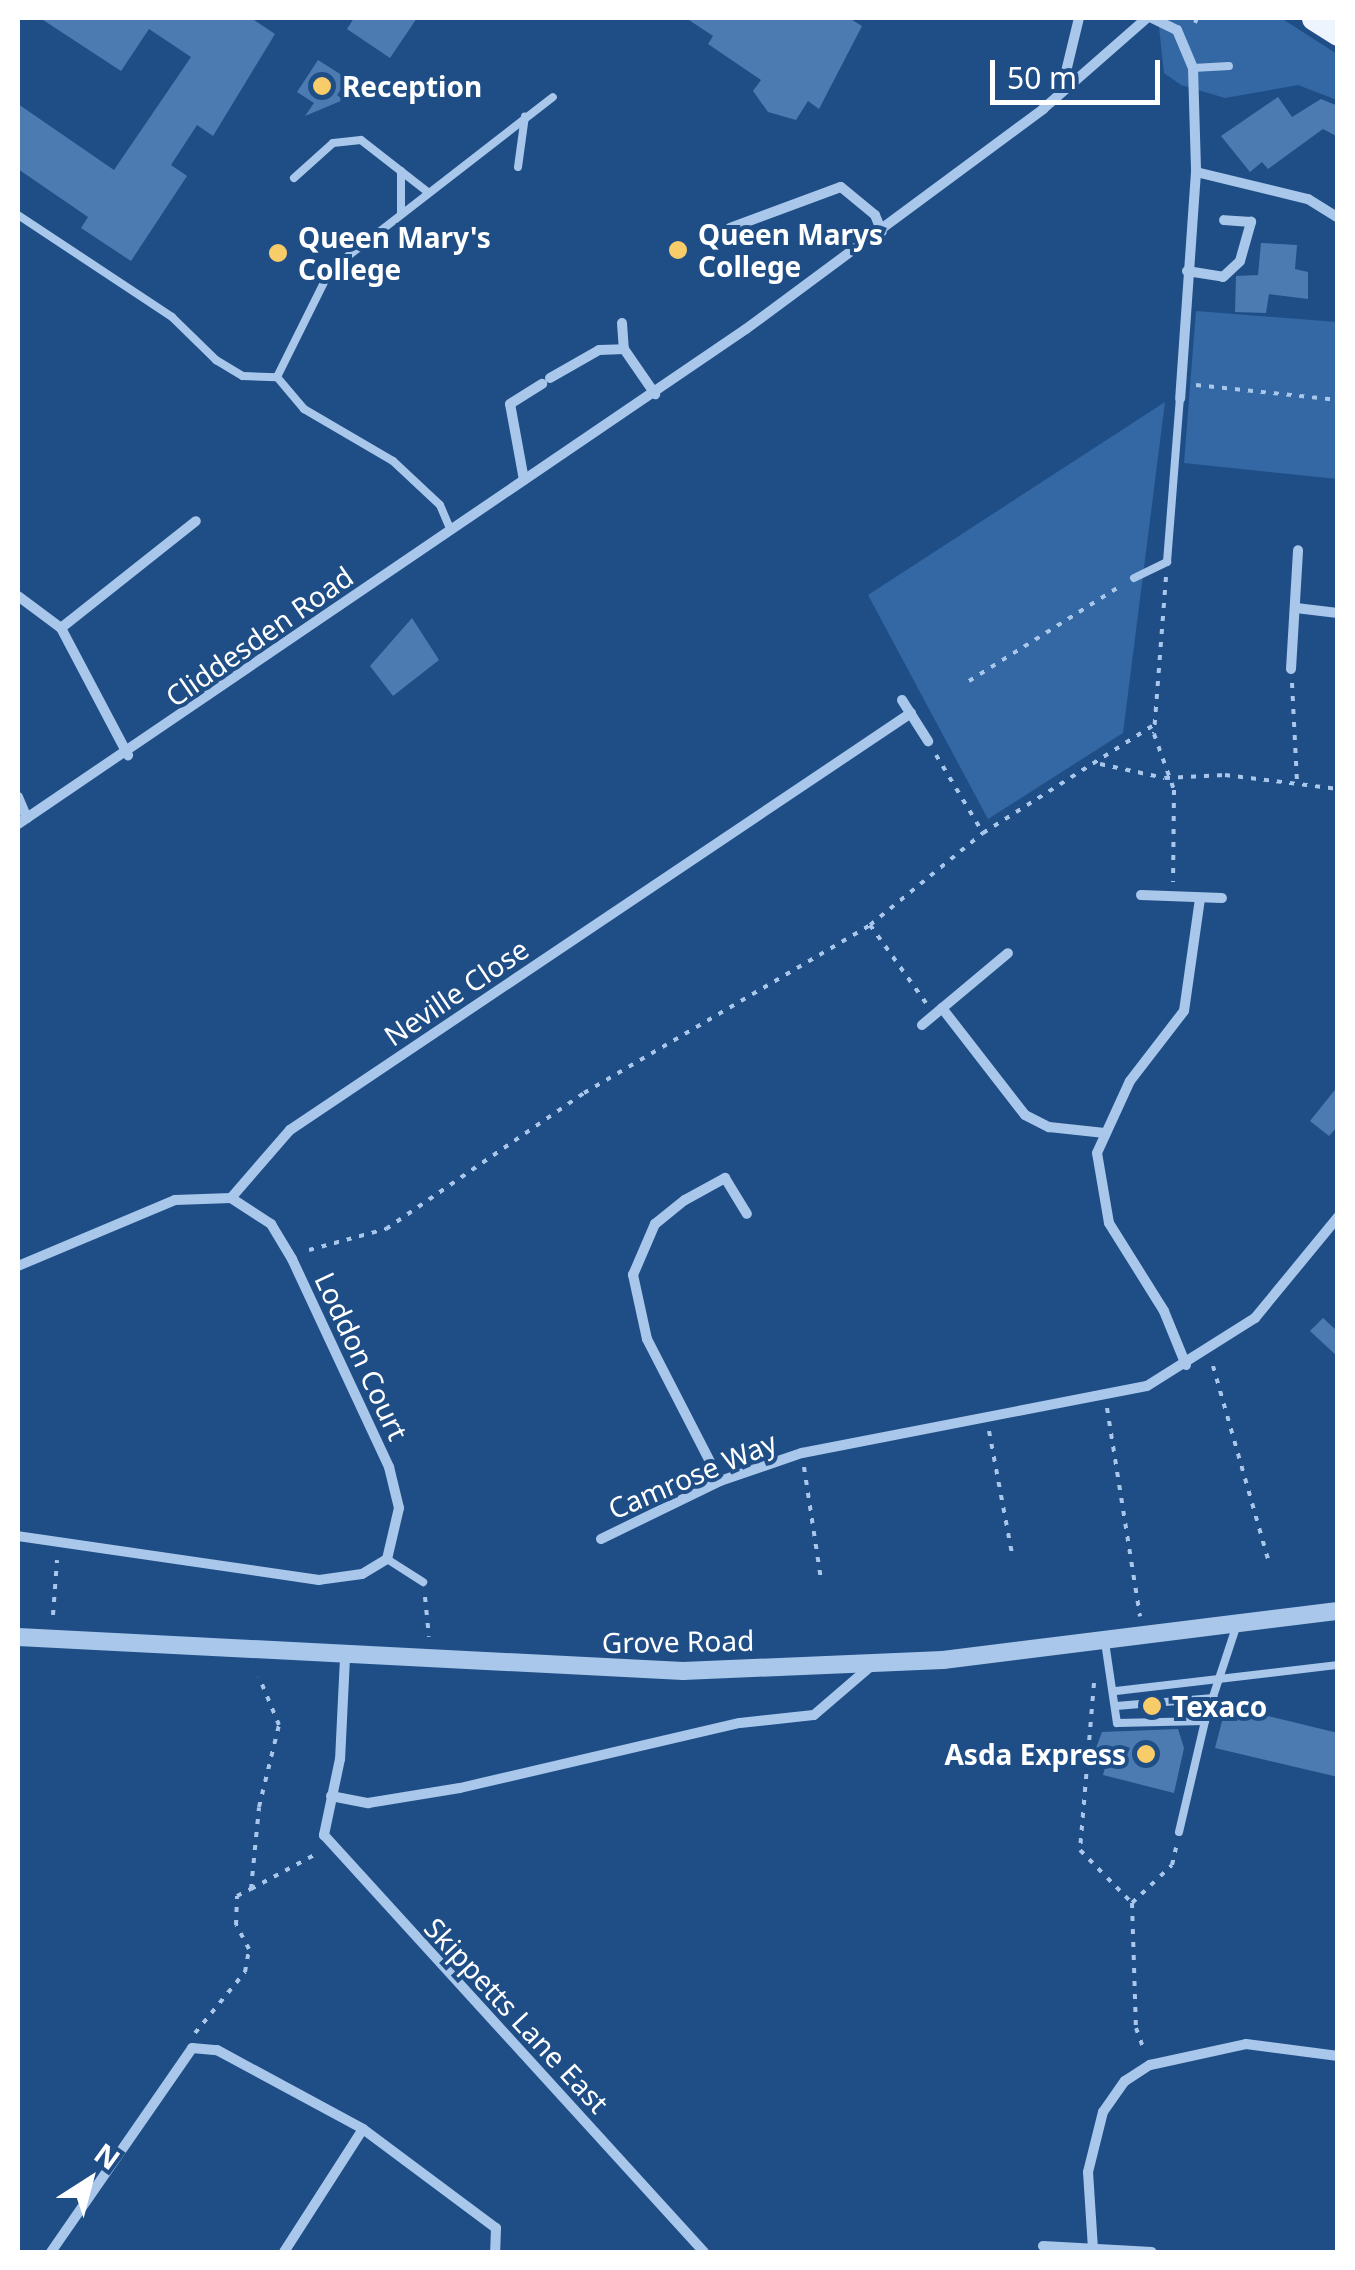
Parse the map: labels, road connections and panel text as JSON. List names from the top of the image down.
{
  "streets": {
    "street": [
      "Cliddesden Road",
      "Neville Close",
      "Loddon Court",
      "Camrose Way",
      "Grove Road",
      "Skippetts Lane East"
    ]
  },
  "crossings": [
    ["Neville Close", "Loddon Court"]
  ],
  "places": [
    "Reception",
    "Queen Marys College",
    "Queen Mary's College",
    "Texaco",
    "Asda Express"
  ],
  "scale_bar": "50 m",
  "north": "top right"
}
